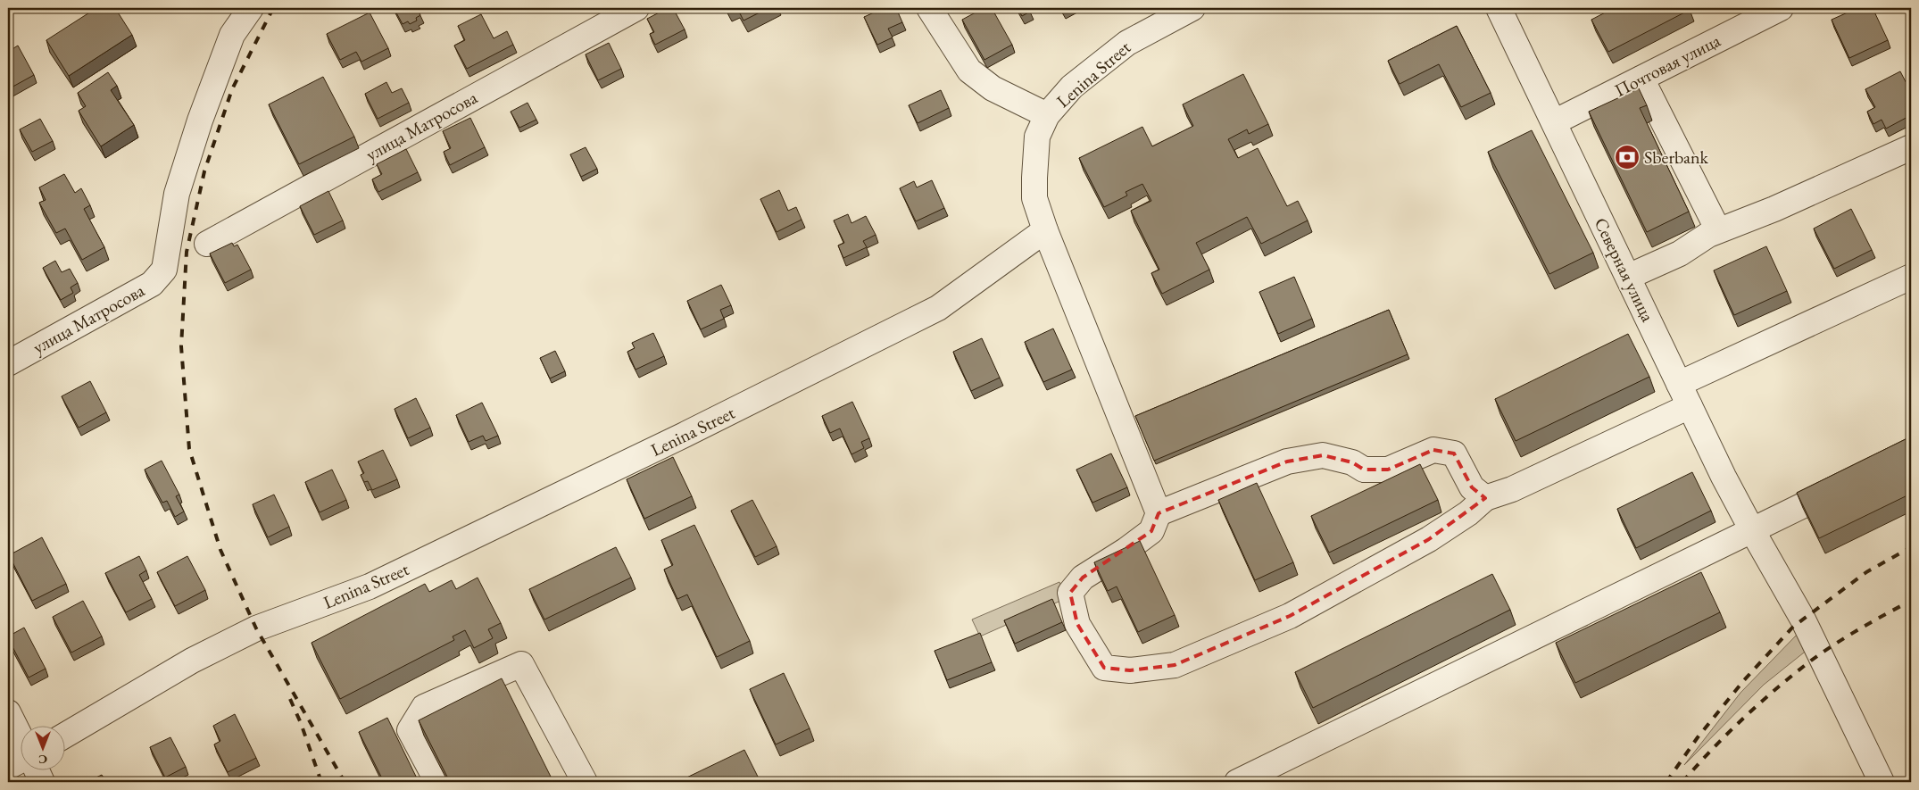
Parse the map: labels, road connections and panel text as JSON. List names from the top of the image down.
{
  "streets": {
    "street": [
      "Почтовая улица",
      "Lenina Street",
      "улица Матросова",
      "Северная улица"
    ]
  },
  "crossings": [
    ["Почтовая улица", "Северная улица"]
  ],
  "places": {
    "bank": ["Sberbank"]
  },
  "north": "bottom"
}
